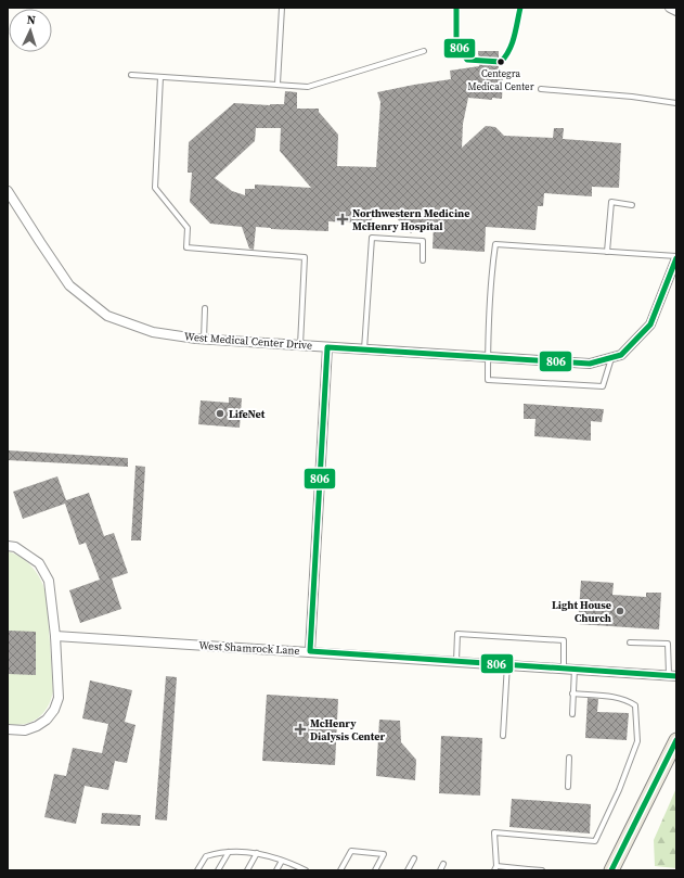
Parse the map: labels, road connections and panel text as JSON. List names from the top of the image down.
{
  "streets": {
    "street": ["West Medical Center Drive", "West Shamrock Lane"]
  },
  "places": {
    "other": ["Centegra Medical Center", "LifeNet", "Light House Church"],
    "health": ["Northwestern Medicine McHenry Hospital", "McHenry Dialysis Center"]
  },
  "lines": ["transit line 806"],
  "north": "top"
}
